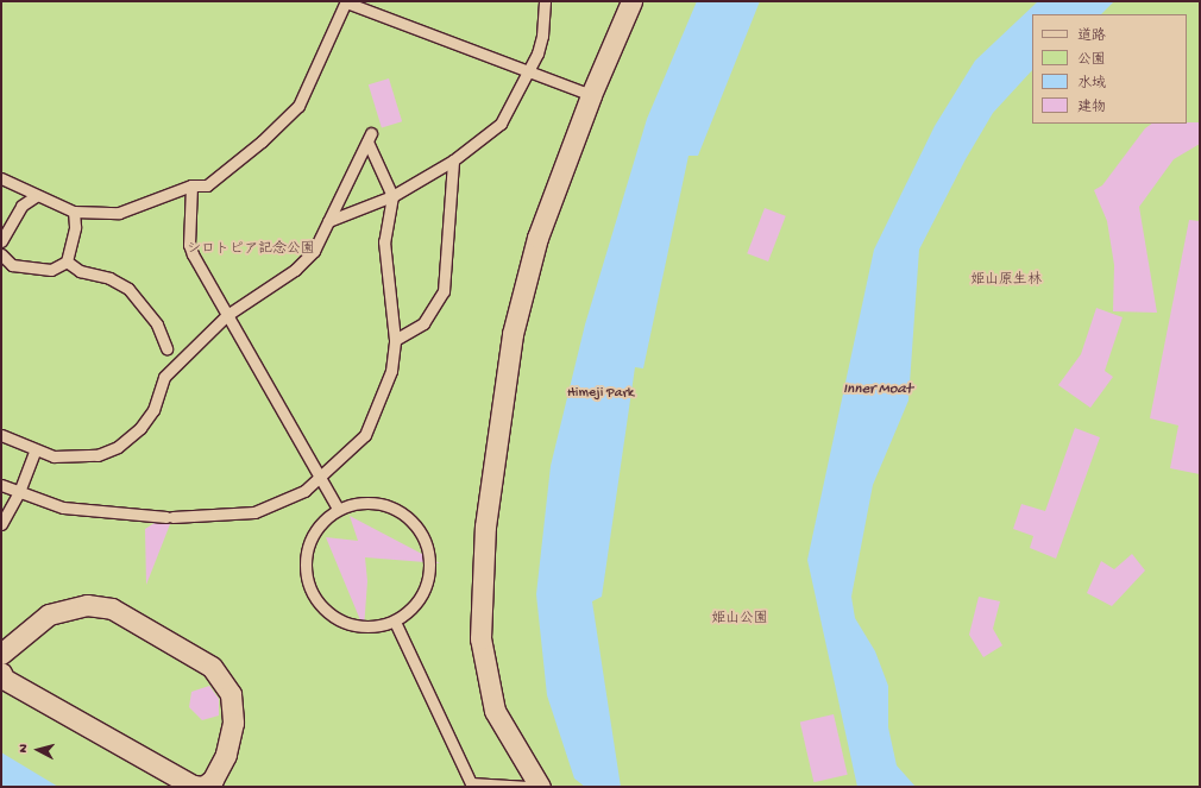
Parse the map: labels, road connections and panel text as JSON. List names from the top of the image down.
{
  "water": ["Inner Moat"],
  "parks": [
    "シロトピア記念公園",
    "姫山原生林",
    "Himeji Park",
    "姫山公園"
  ],
  "legend": [
    "道路",
    "公園",
    "水域",
    "建物"
  ],
  "north": "left"
}
